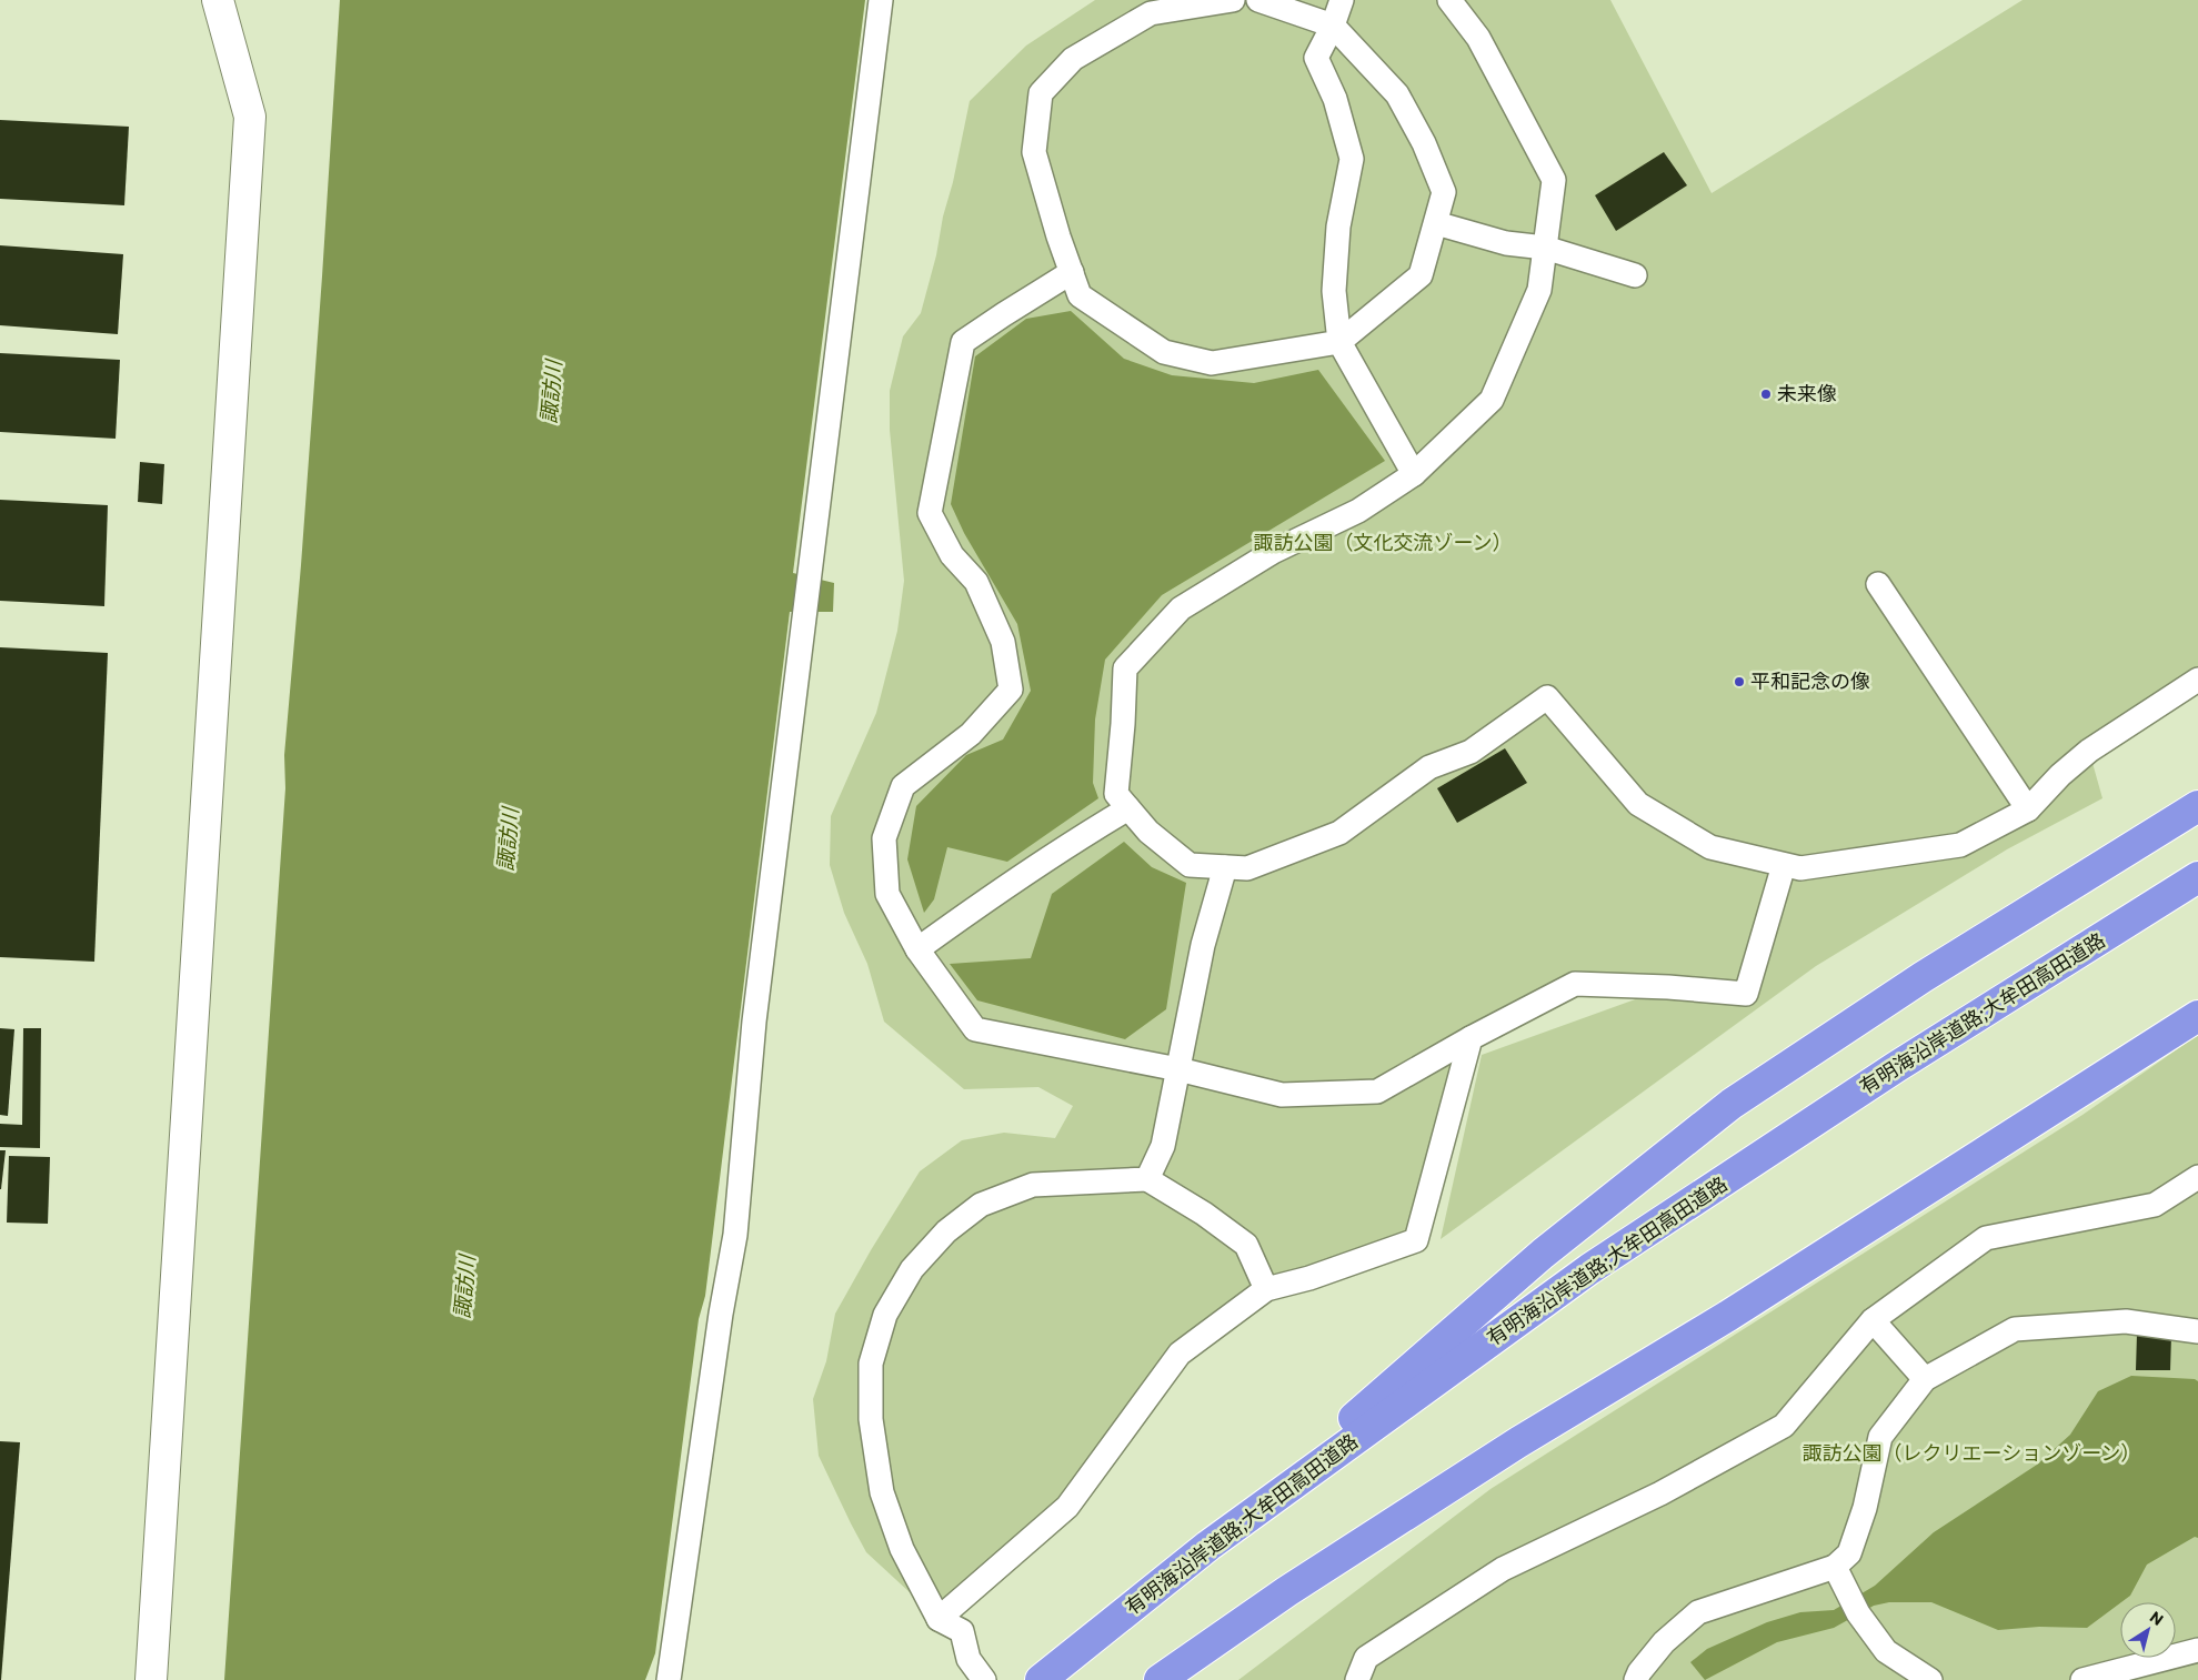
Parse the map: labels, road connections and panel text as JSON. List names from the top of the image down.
{
  "streets": {
    "highway": ["有明海沿岸道路;大牟田高田道路"]
  },
  "water": ["諏訪川"],
  "parks": ["諏訪公園（文化交流ゾーン）", "諏訪公園（レクリエーションゾーン）"],
  "places": ["未来像", "平和記念の像"],
  "north": "top right"
}
